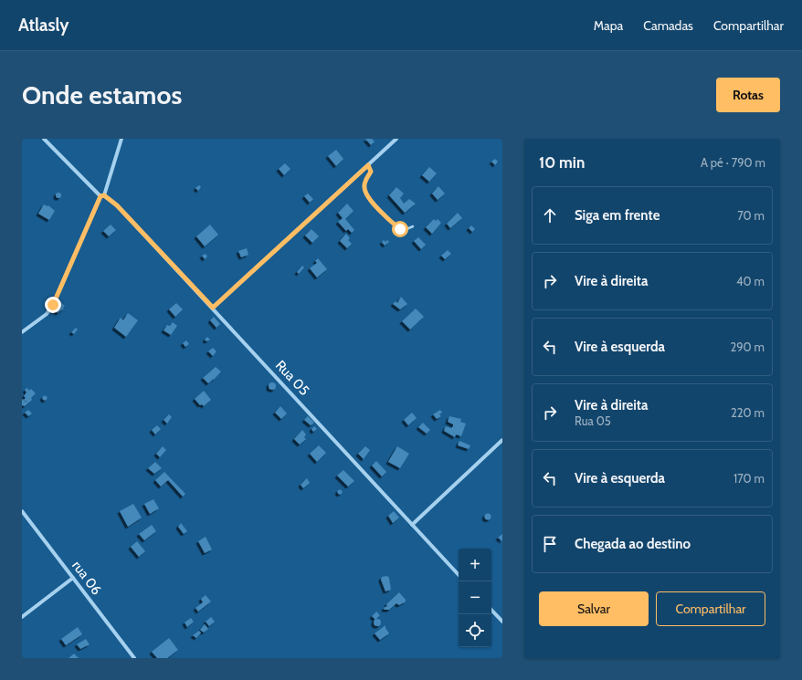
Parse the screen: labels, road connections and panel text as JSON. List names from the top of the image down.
{
  "streets": {
    "street": ["Rua 05", "rua 06"]
  },
  "page": {
    "header": "Atlasly",
    "nav": ["Mapa", "Camadas", "Compartilhar"],
    "buttons": [
      "Rotas",
      ["Salvar", "Compartilhar"]
    ],
    "title": "Onde estamos",
    "heading": ["10 min", "A pé · 790 m"],
    "list": [
      ["Siga em frente", "70 m"],
      ["Vire à direita", "40 m"],
      ["Vire à esquerda", "290 m"],
      ["Vire à direita", "Rua 05", "220 m"],
      ["Vire à esquerda", "170 m"],
      "Chegada ao destino"
    ],
    "map_buttons": ["+", "−"]
  }
}
